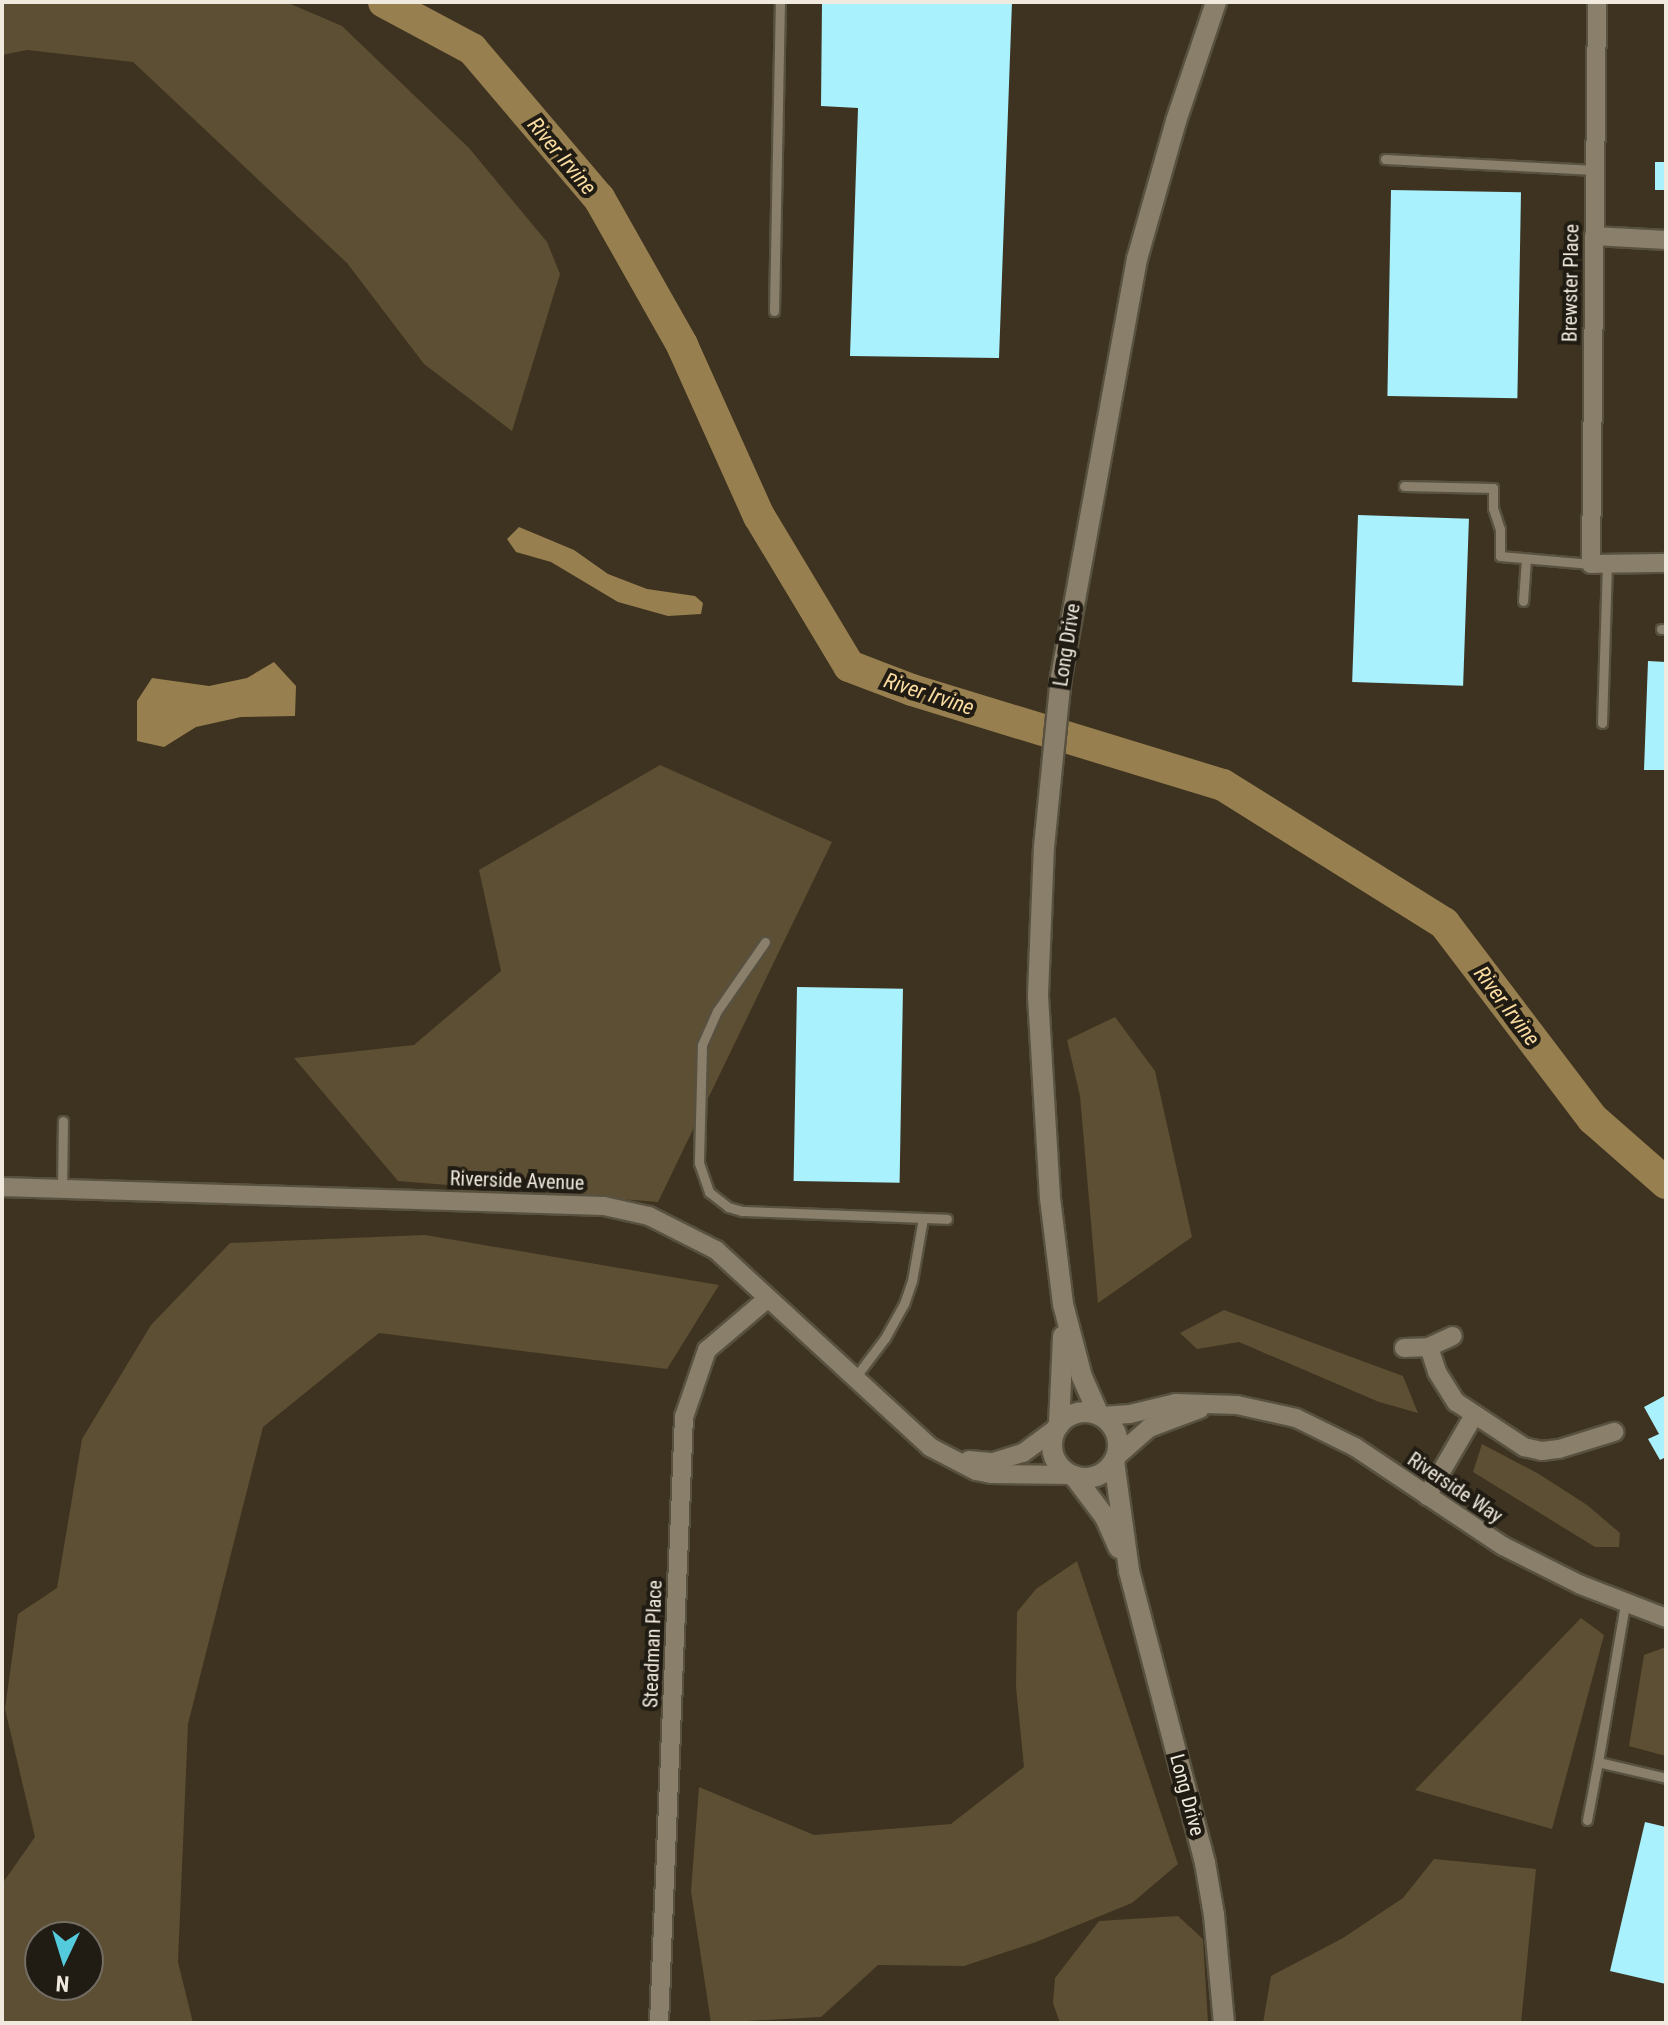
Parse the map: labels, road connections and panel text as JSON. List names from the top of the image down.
{
  "streets": {
    "main road": ["Long Drive"],
    "street": [
      "Brewster Place",
      "Riverside Avenue",
      "Riverside Way",
      "Steadman Place"
    ]
  },
  "crossings": [
    ["Long Drive", "Riverside Avenue"],
    ["Long Drive", "Riverside Way"],
    ["Riverside Avenue", "Riverside Way"],
    ["Riverside Avenue", "Steadman Place"]
  ],
  "water": ["River Irvine"],
  "north": "bottom"
}
